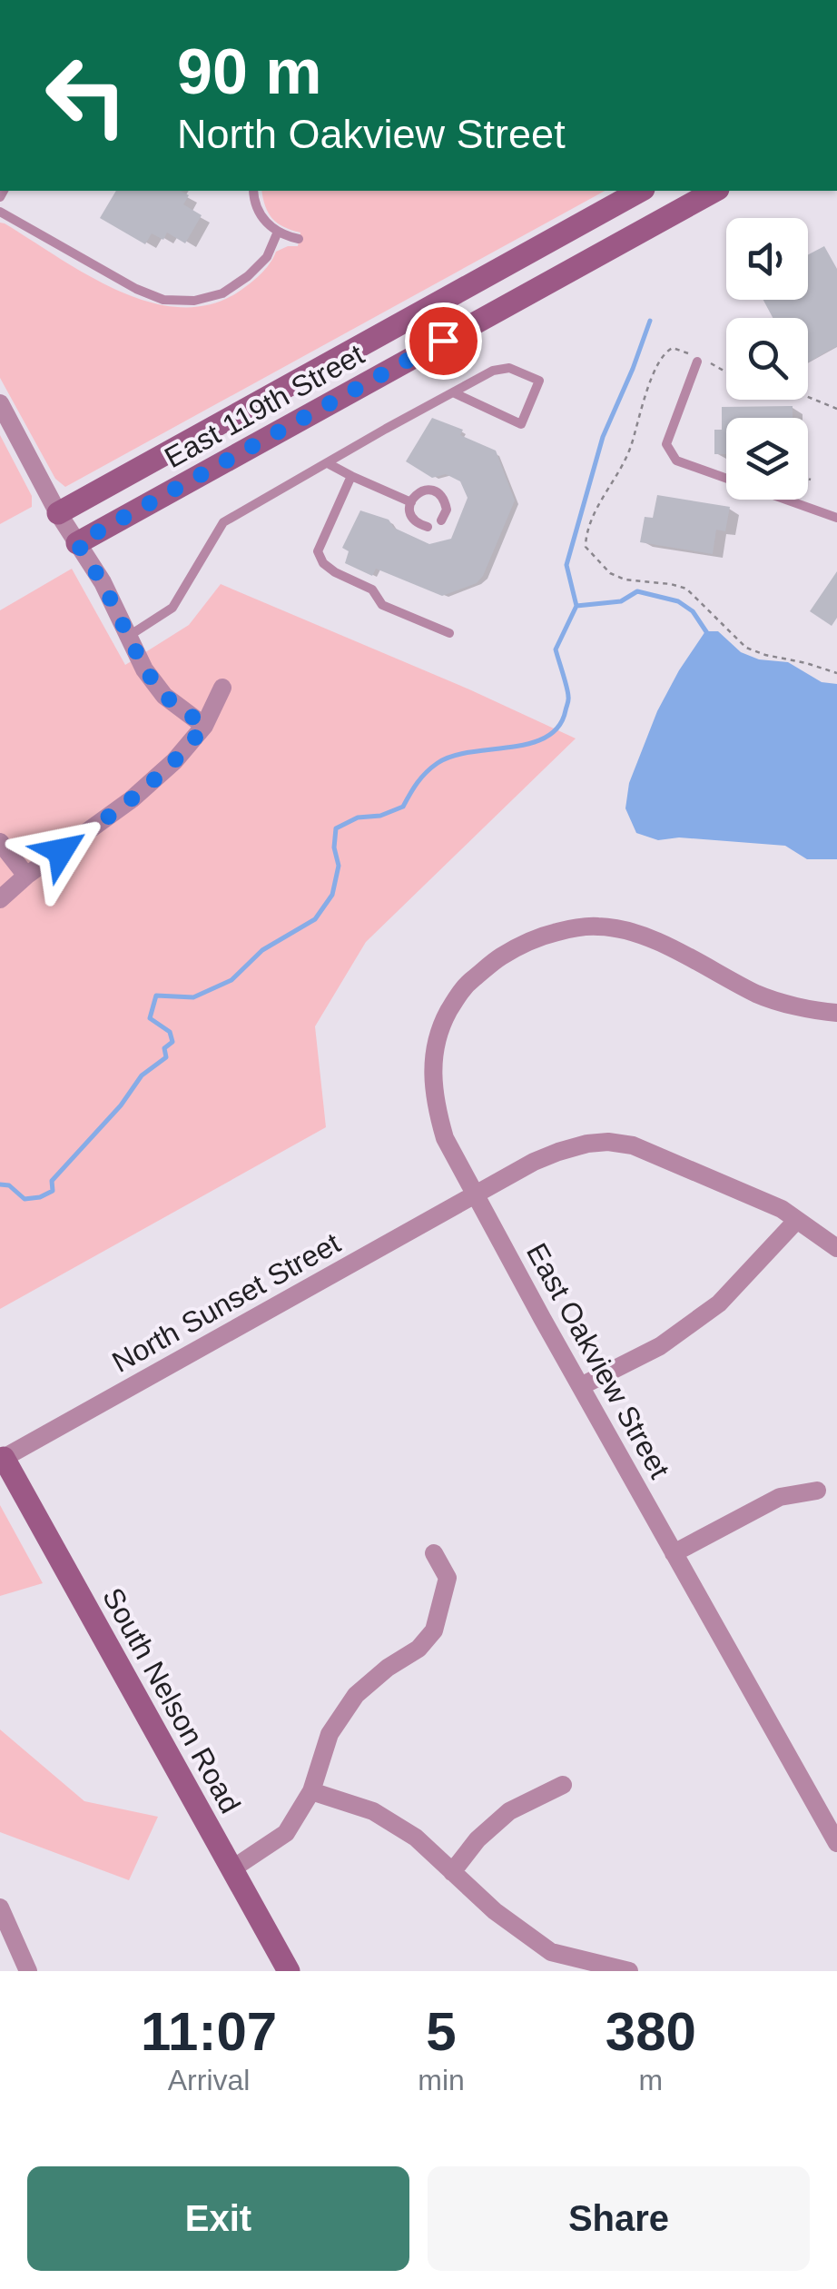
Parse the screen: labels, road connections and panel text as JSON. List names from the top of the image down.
{
  "streets": {
    "main road": ["East 119th Street", "South Nelson Road"],
    "street": ["North Sunset Street", "East Oakview Street"]
  },
  "crossings": [
    ["North Sunset Street", "East Oakview Street"],
    ["North Sunset Street", "South Nelson Road"]
  ],
  "page": {
    "turn": ["90 m", "North Oakview Street"],
    "eta": [
      "11:07",
      "Arrival",
      "5",
      "min",
      "380",
      "m"
    ],
    "buttons": ["Exit", "Share"]
  }
}
